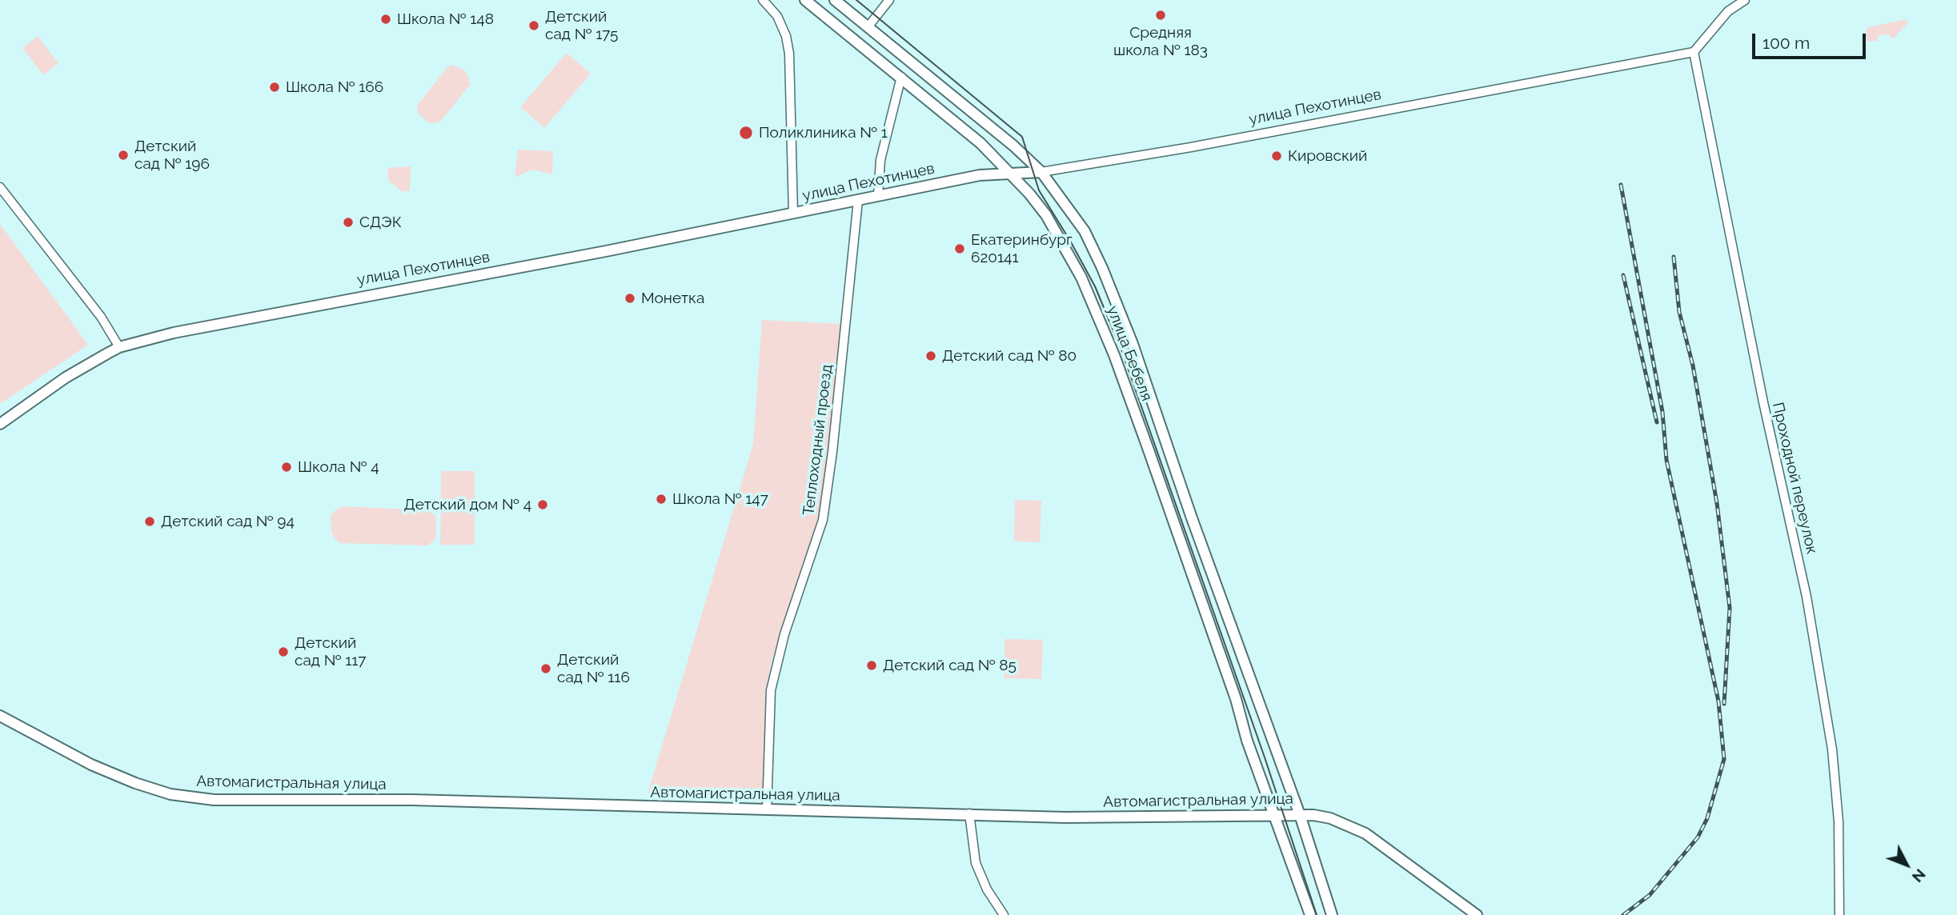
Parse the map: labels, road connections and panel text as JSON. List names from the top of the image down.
{
  "streets": {
    "main road": ["улица Пехотинцев", "улица Бебеля", "Автомагистральная улица"],
    "street": ["Теплоходный проезд", "Проходной переулок"]
  },
  "crossings": [
    ["улица Пехотинцев", "улица Бебеля"],
    ["улица Пехотинцев", "Теплоходный проезд"],
    ["улица Пехотинцев", "Проходной переулок"],
    ["улица Бебеля", "Автомагистральная улица"],
    ["Теплоходный проезд", "Автомагистральная улица"]
  ],
  "places": [
    "Средняя школа № 183",
    "Школа № 148",
    "Детский сад № 175",
    "Школа № 166",
    "Поликлиника № 1",
    "Детский сад № 196",
    "Кировский",
    "СДЭК",
    "Екатеринбург 620141",
    "Монетка",
    "Детский сад № 80",
    "Школа № 4",
    "Школа № 147",
    "Детский дом № 4",
    "Детский сад № 94",
    "Детский сад № 117",
    "Детский сад № 85",
    "Детский сад № 116"
  ],
  "scale_bar": "100 m",
  "north": "bottom right"
}
